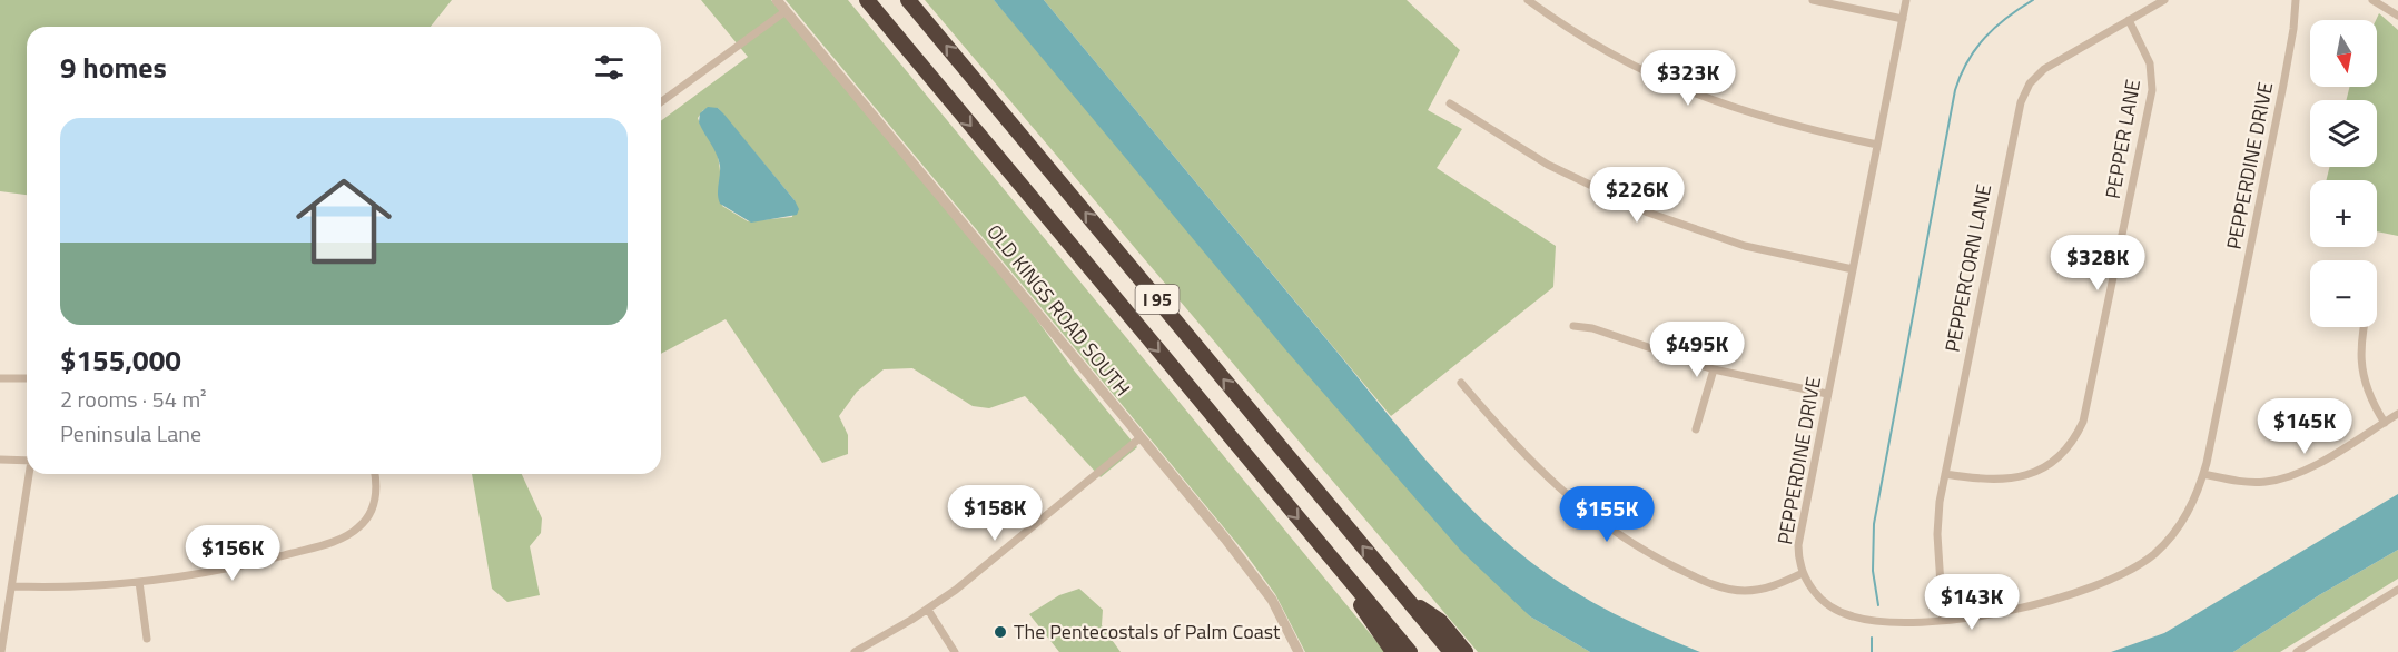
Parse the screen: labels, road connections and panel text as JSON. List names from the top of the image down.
{
  "streets": {
    "highway": ["I 95"],
    "street": [
      "PEPPER LANE",
      "PEPPERDINE DRIVE",
      "PEPPERCORN LANE",
      "OLD KINGS ROAD SOUTH"
    ]
  },
  "crossings": [
    ["PEPPER LANE", "PEPPERCORN LANE"],
    ["PEPPERDINE DRIVE", "PEPPERCORN LANE"]
  ],
  "places": ["The Pentecostals of Palm Coast"],
  "north": "bottom",
  "page": {
    "map_buttons": ["+", "−"],
    "heading": "9 homes",
    "price": [
      "$323K",
      "$226K",
      "$328K",
      "$495K",
      "$145K",
      "$158K",
      "$155K",
      "$156K",
      "$143K"
    ],
    "list": [
      {
        "name": "$155,000",
        "note": "2 rooms · 54 m² · Peninsula Lane"
      }
    ]
  }
}
